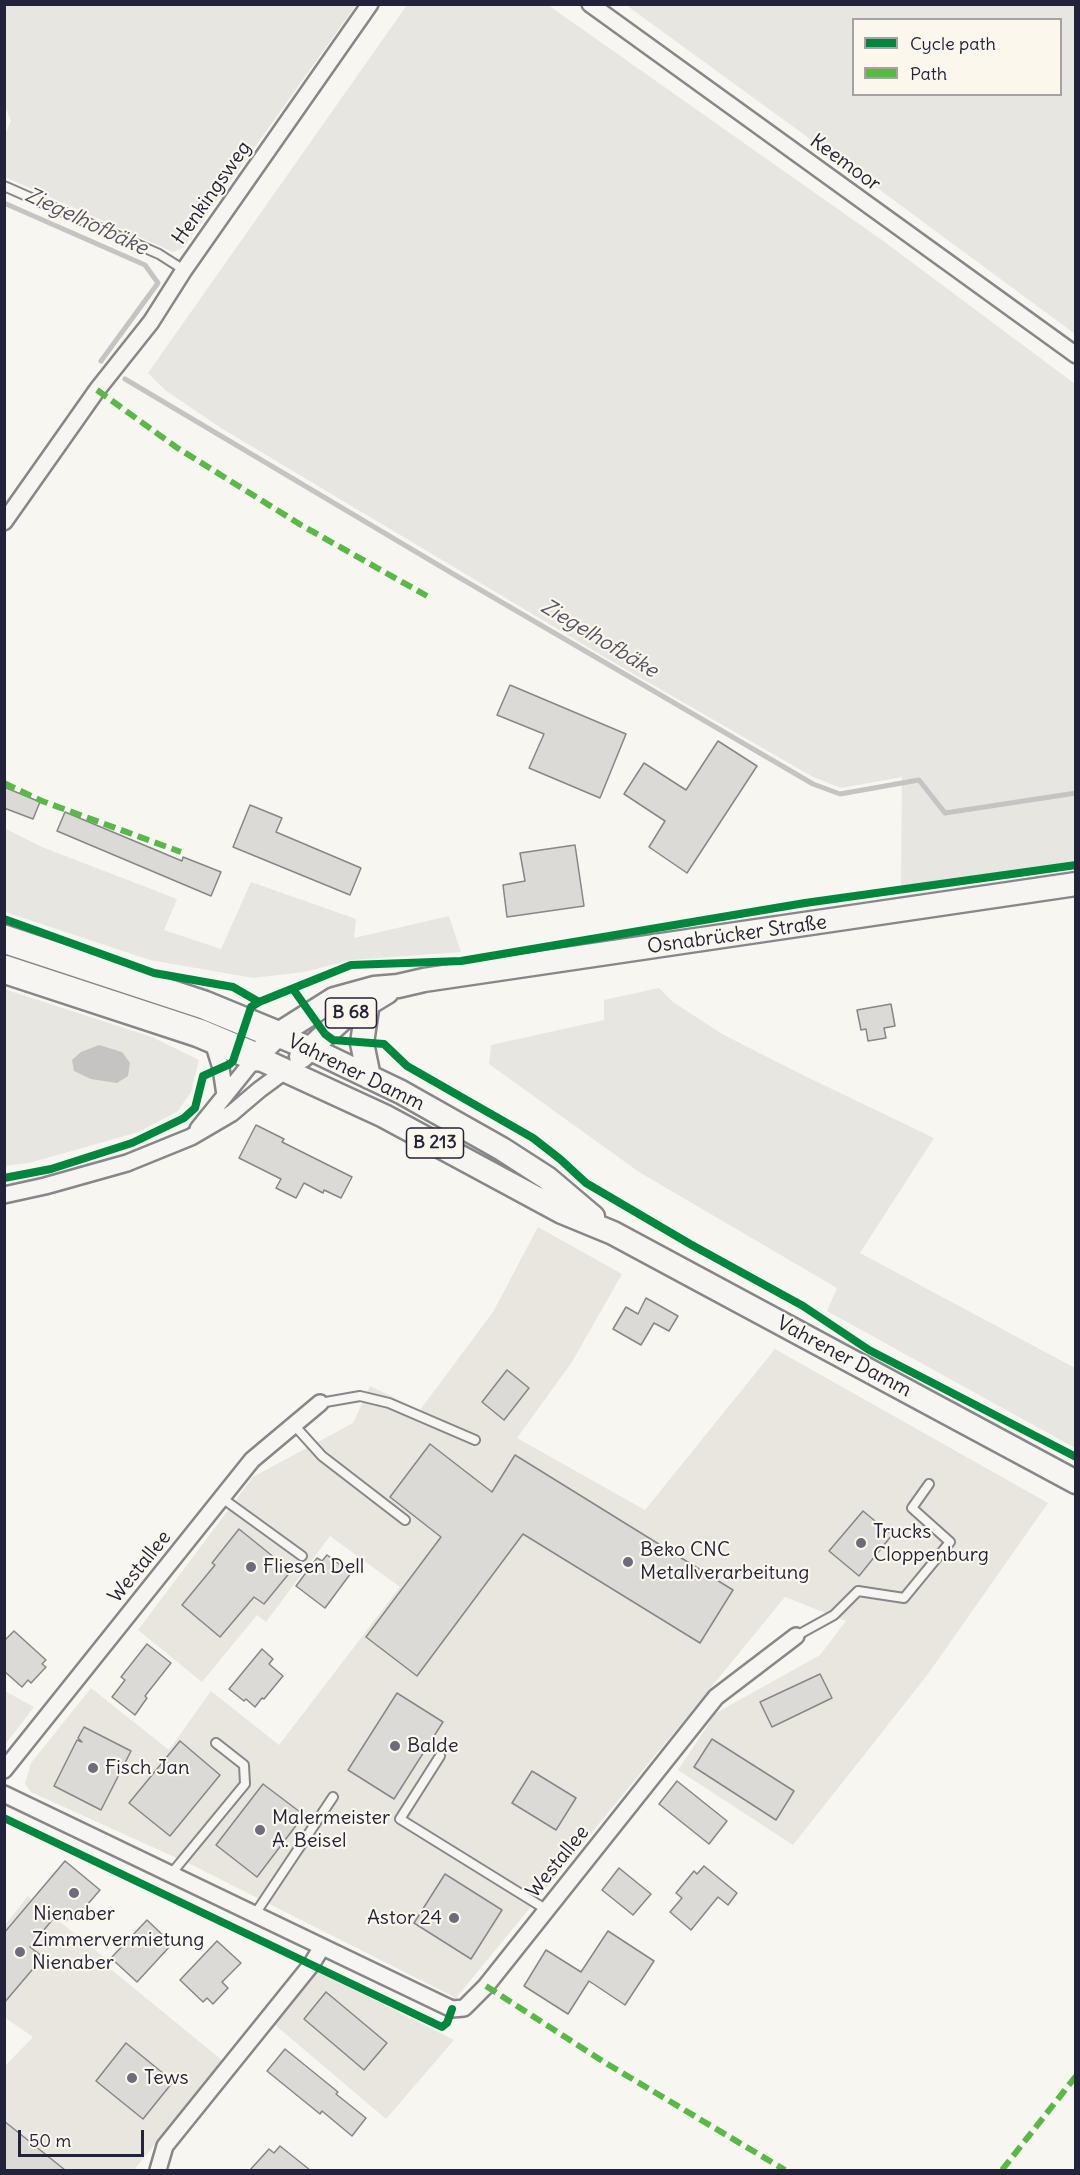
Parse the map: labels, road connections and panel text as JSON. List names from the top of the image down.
{
  "streets": {
    "highway": ["B 213"],
    "main road": ["Osnabrücker Straße", "B 68", "Vahrener Damm"],
    "street": ["Keemoor", "Henkingsweg", "Westallee"]
  },
  "crossings": [
    ["Osnabrücker Straße", "B 68"],
    ["Osnabrücker Straße", "Vahrener Damm"],
    ["Osnabrücker Straße", "B 213"],
    ["B 68", "Vahrener Damm"],
    ["Vahrener Damm", "B 213"]
  ],
  "water": ["Ziegelhofbäke"],
  "places": [
    "Trucks Cloppenburg",
    "Beko CNC Metallverarbeitung",
    "Fliesen Dell",
    "Balde",
    "Fisch Jan",
    "Malermeister A. Beisel",
    "Nienaber",
    "Astor 24",
    "Zimmervermietung Nienaber",
    "Tews"
  ],
  "legend": ["Cycle path", "Path"],
  "scale_bar": "50 m"
}
